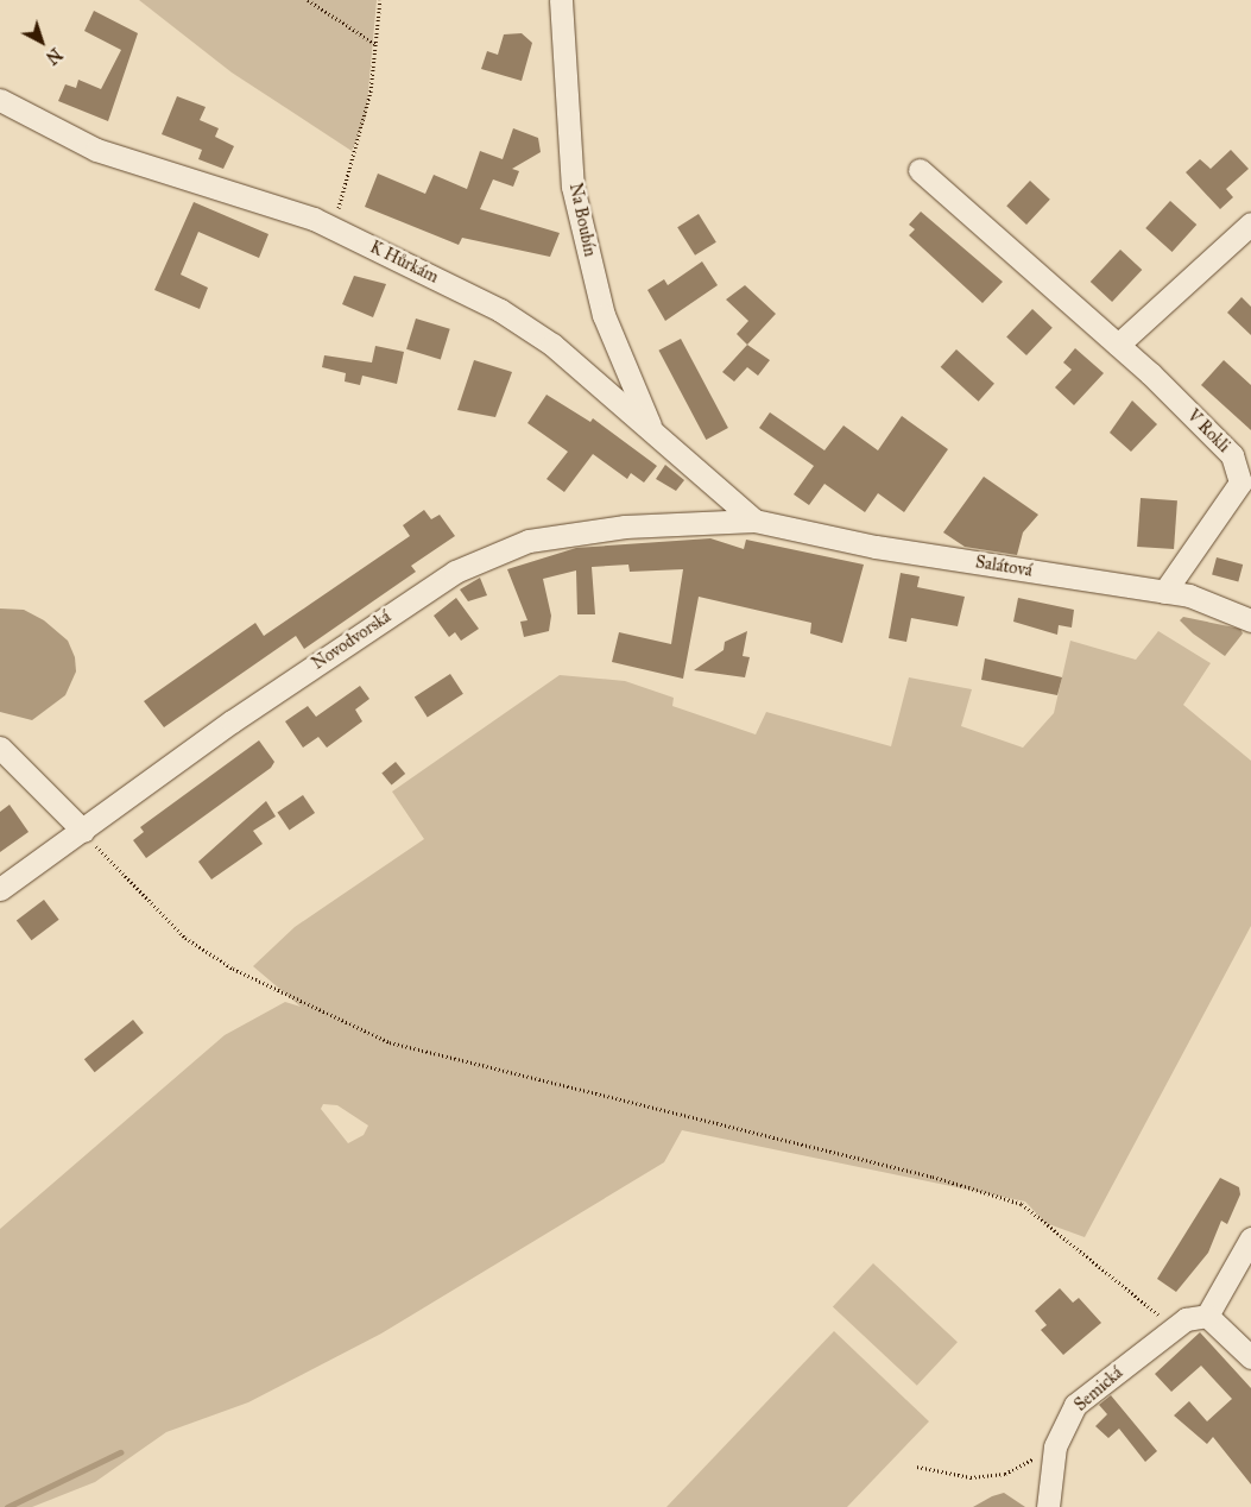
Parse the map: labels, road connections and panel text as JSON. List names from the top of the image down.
{
  "streets": {
    "street": [
      "Na Boubín",
      "K Hůrkám",
      "V Rokli",
      "Salátová",
      "Novodvorská",
      "Semická"
    ]
  },
  "crossings": [
    ["Na Boubín", "K Hůrkám"],
    ["K Hůrkám", "Salátová"],
    ["K Hůrkám", "Novodvorská"],
    ["V Rokli", "Salátová"],
    ["Salátová", "Novodvorská"]
  ],
  "north": "bottom right"
}
